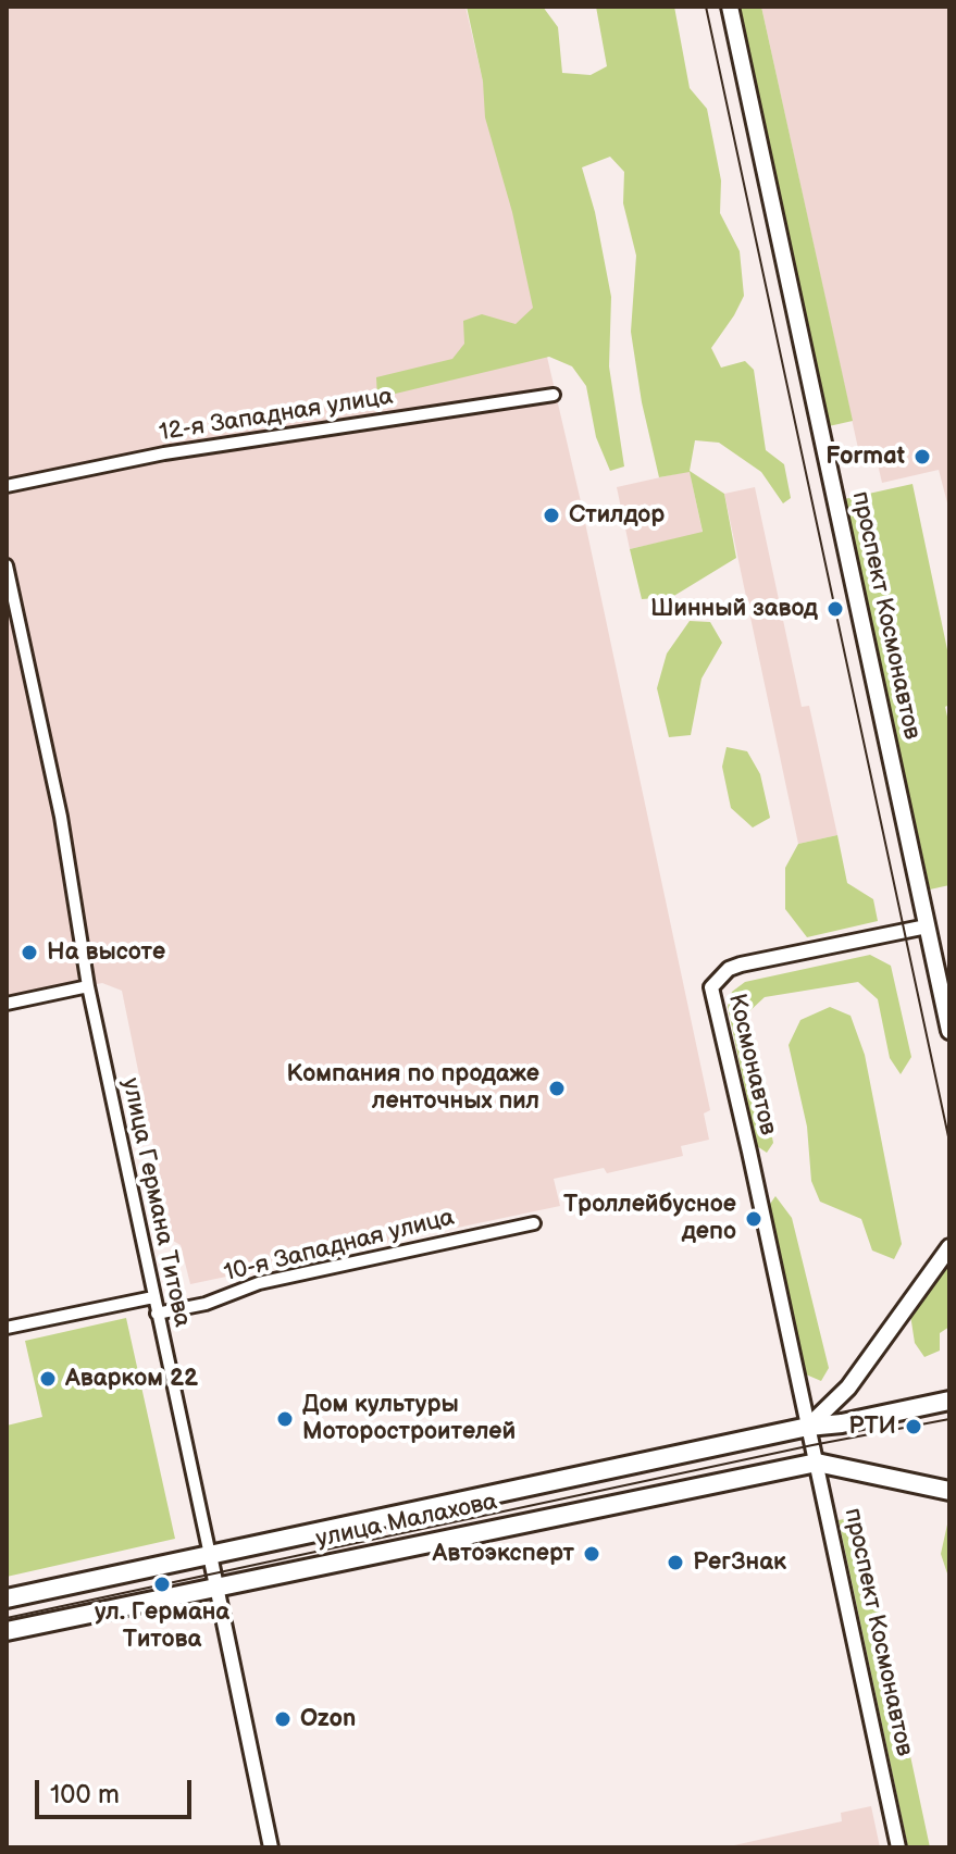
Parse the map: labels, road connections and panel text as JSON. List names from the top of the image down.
{
  "streets": {
    "main road": ["проспект Космонавтов", "улица Малахова"],
    "street": [
      "12-я Западная улица",
      "Космонавтов",
      "улица Германа Титова",
      "10-я Западная улица"
    ]
  },
  "crossings": [
    ["проспект Космонавтов", "Космонавтов"],
    ["проспект Космонавтов", "улица Малахова"],
    ["Космонавтов", "улица Малахова"],
    ["улица Германа Титова", "10-я Западная улица"],
    ["улица Германа Титова", "улица Малахова"]
  ],
  "places": [
    "Format",
    "Стилдор",
    "Шинный завод",
    "На высоте",
    "Компания по продаже ленточных пил",
    "Троллейбусное депо",
    "Аварком 22",
    "Дом культуры Моторостроителей",
    "РТИ",
    "Автоэксперт",
    "РегЗнак",
    "ул. Германа Титова",
    "Ozon"
  ],
  "scale_bar": "100 m"
}
